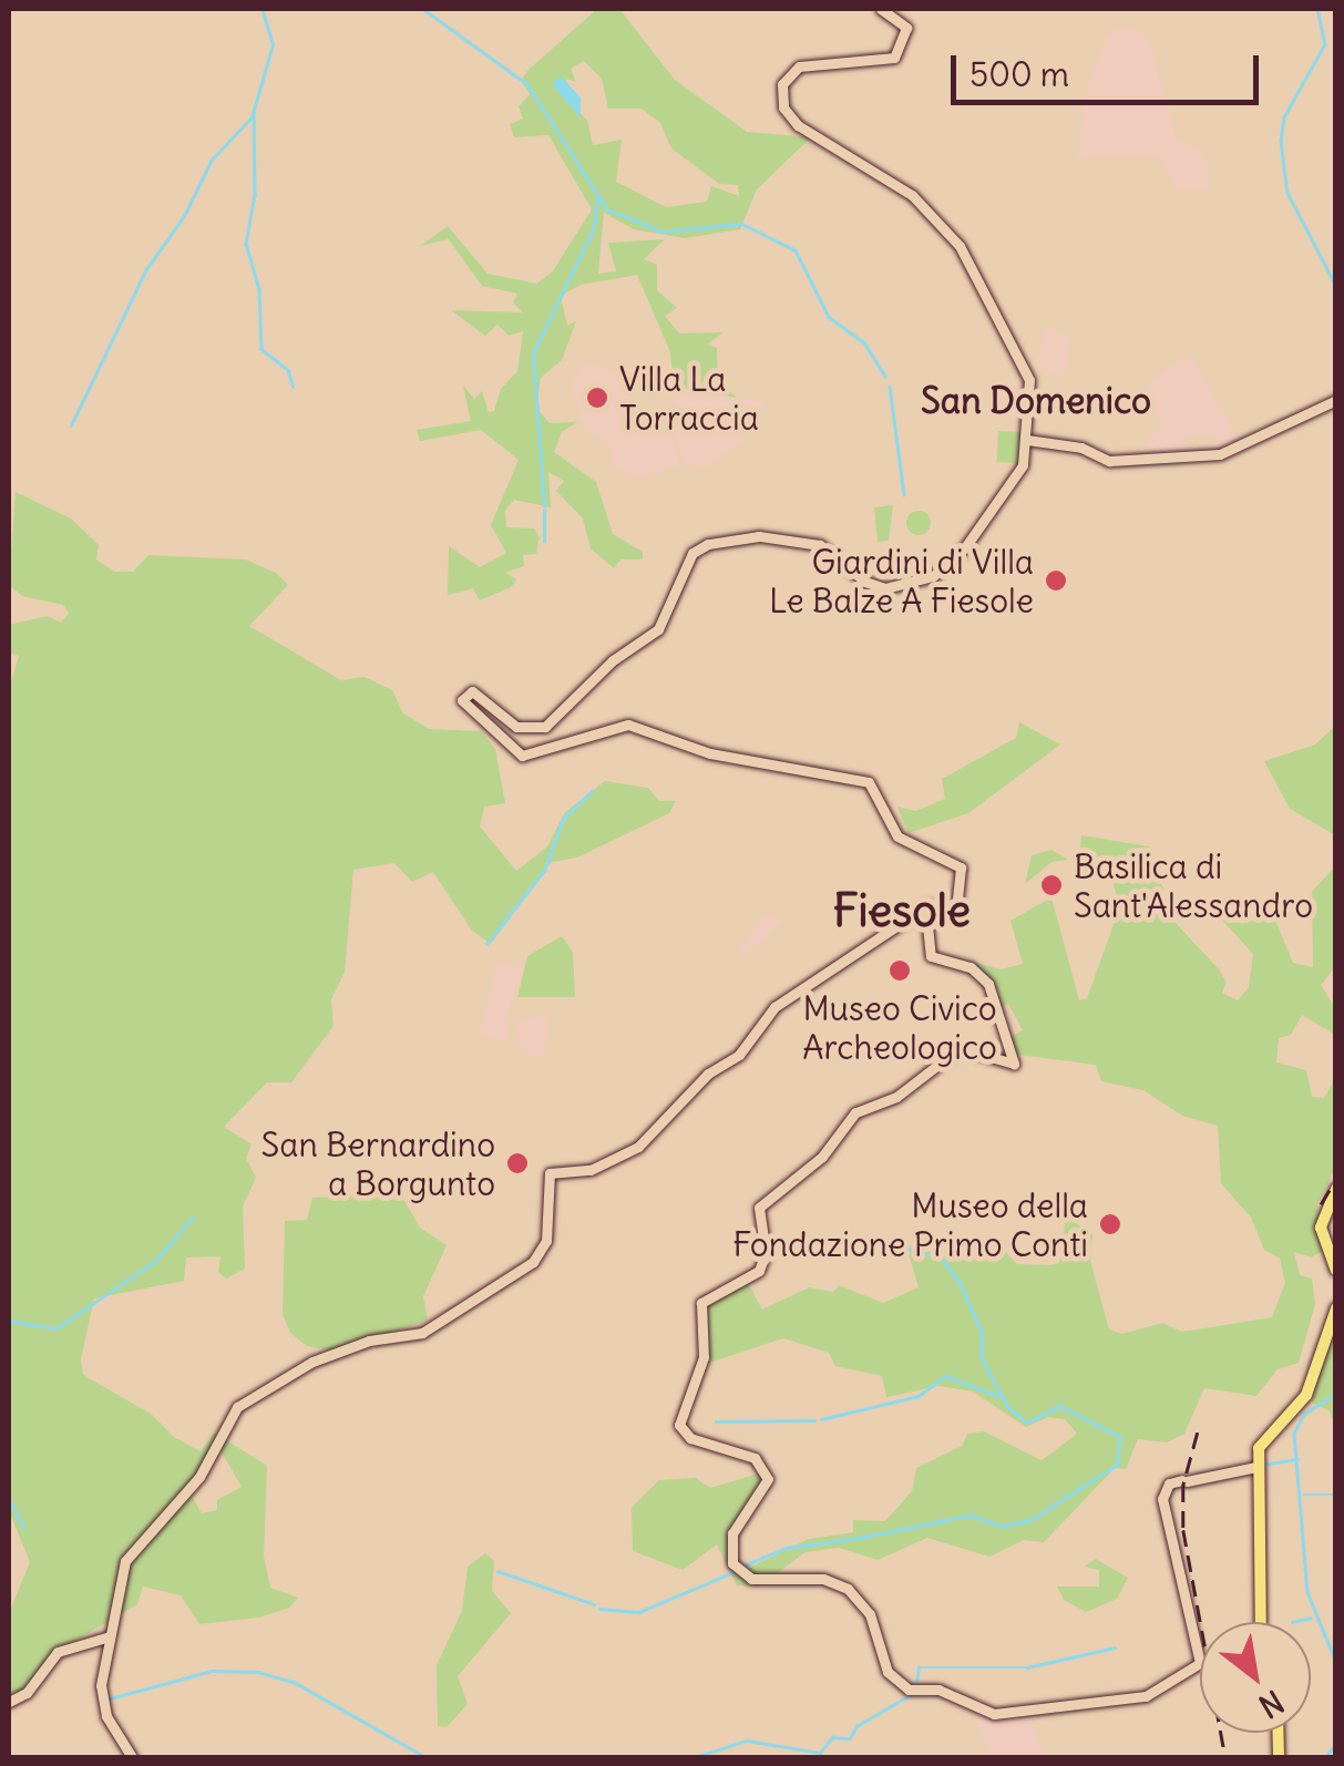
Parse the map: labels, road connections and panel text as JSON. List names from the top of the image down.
{
  "districts": ["San Domenico", "Fiesole"],
  "places": [
    "Villa La Torraccia",
    "Giardini di Villa Le Balze A Fiesole",
    "Basilica di Sant'Alessandro",
    "Museo Civico Archeologico",
    "San Bernardino a Borgunto",
    "Museo della Fondazione Primo Conti"
  ],
  "scale_bar": "500 m",
  "north": "bottom right"
}
